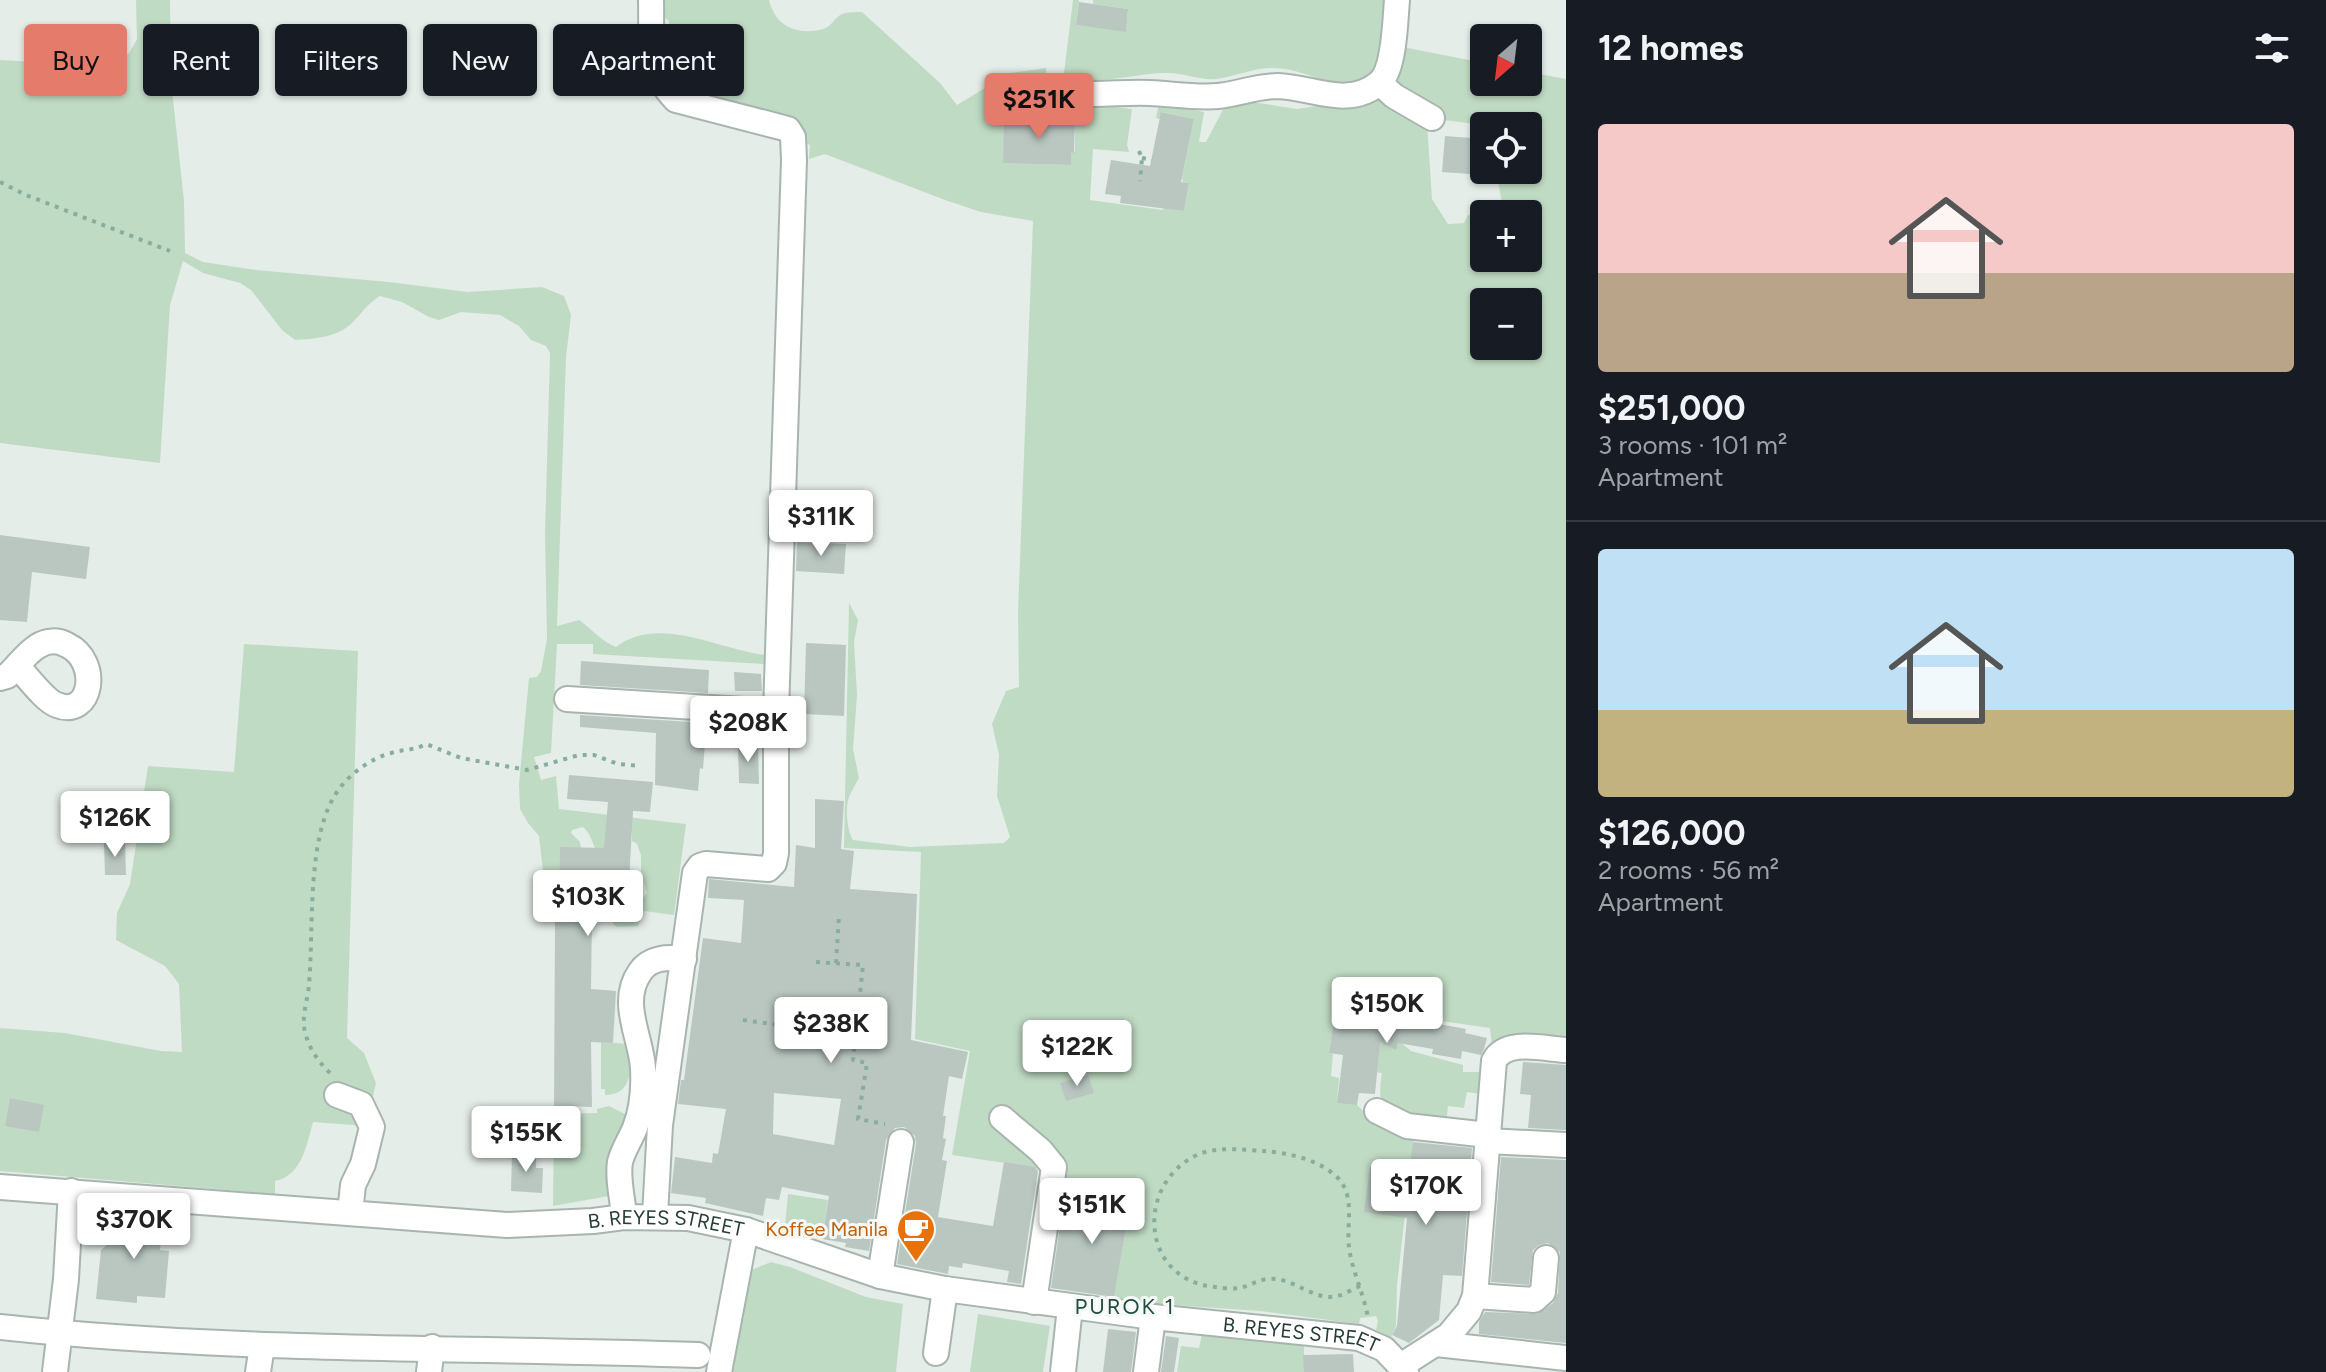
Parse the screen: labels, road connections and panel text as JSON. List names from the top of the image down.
{
  "streets": {
    "street": ["B. REYES STREET"]
  },
  "districts": ["PUROK 1"],
  "places": {
    "cafe": ["Koffee Manila"]
  },
  "north": "bottom left",
  "page": {
    "heading": "12 homes",
    "map_buttons": ["+", "−"],
    "chip": [
      "Buy",
      "Rent",
      "Filters",
      "New",
      "Apartment"
    ],
    "price": [
      "$251K",
      "$311K",
      "$208K",
      "$126K",
      "$103K",
      "$150K",
      "$238K",
      "$122K",
      "$155K",
      "$170K",
      "$151K",
      "$370K"
    ],
    "list": [
      {
        "name": "$251,000",
        "note": "3 rooms · 101 m² · Apartment"
      },
      {
        "name": "$126,000",
        "note": "2 rooms · 56 m² · Apartment"
      }
    ]
  }
}
